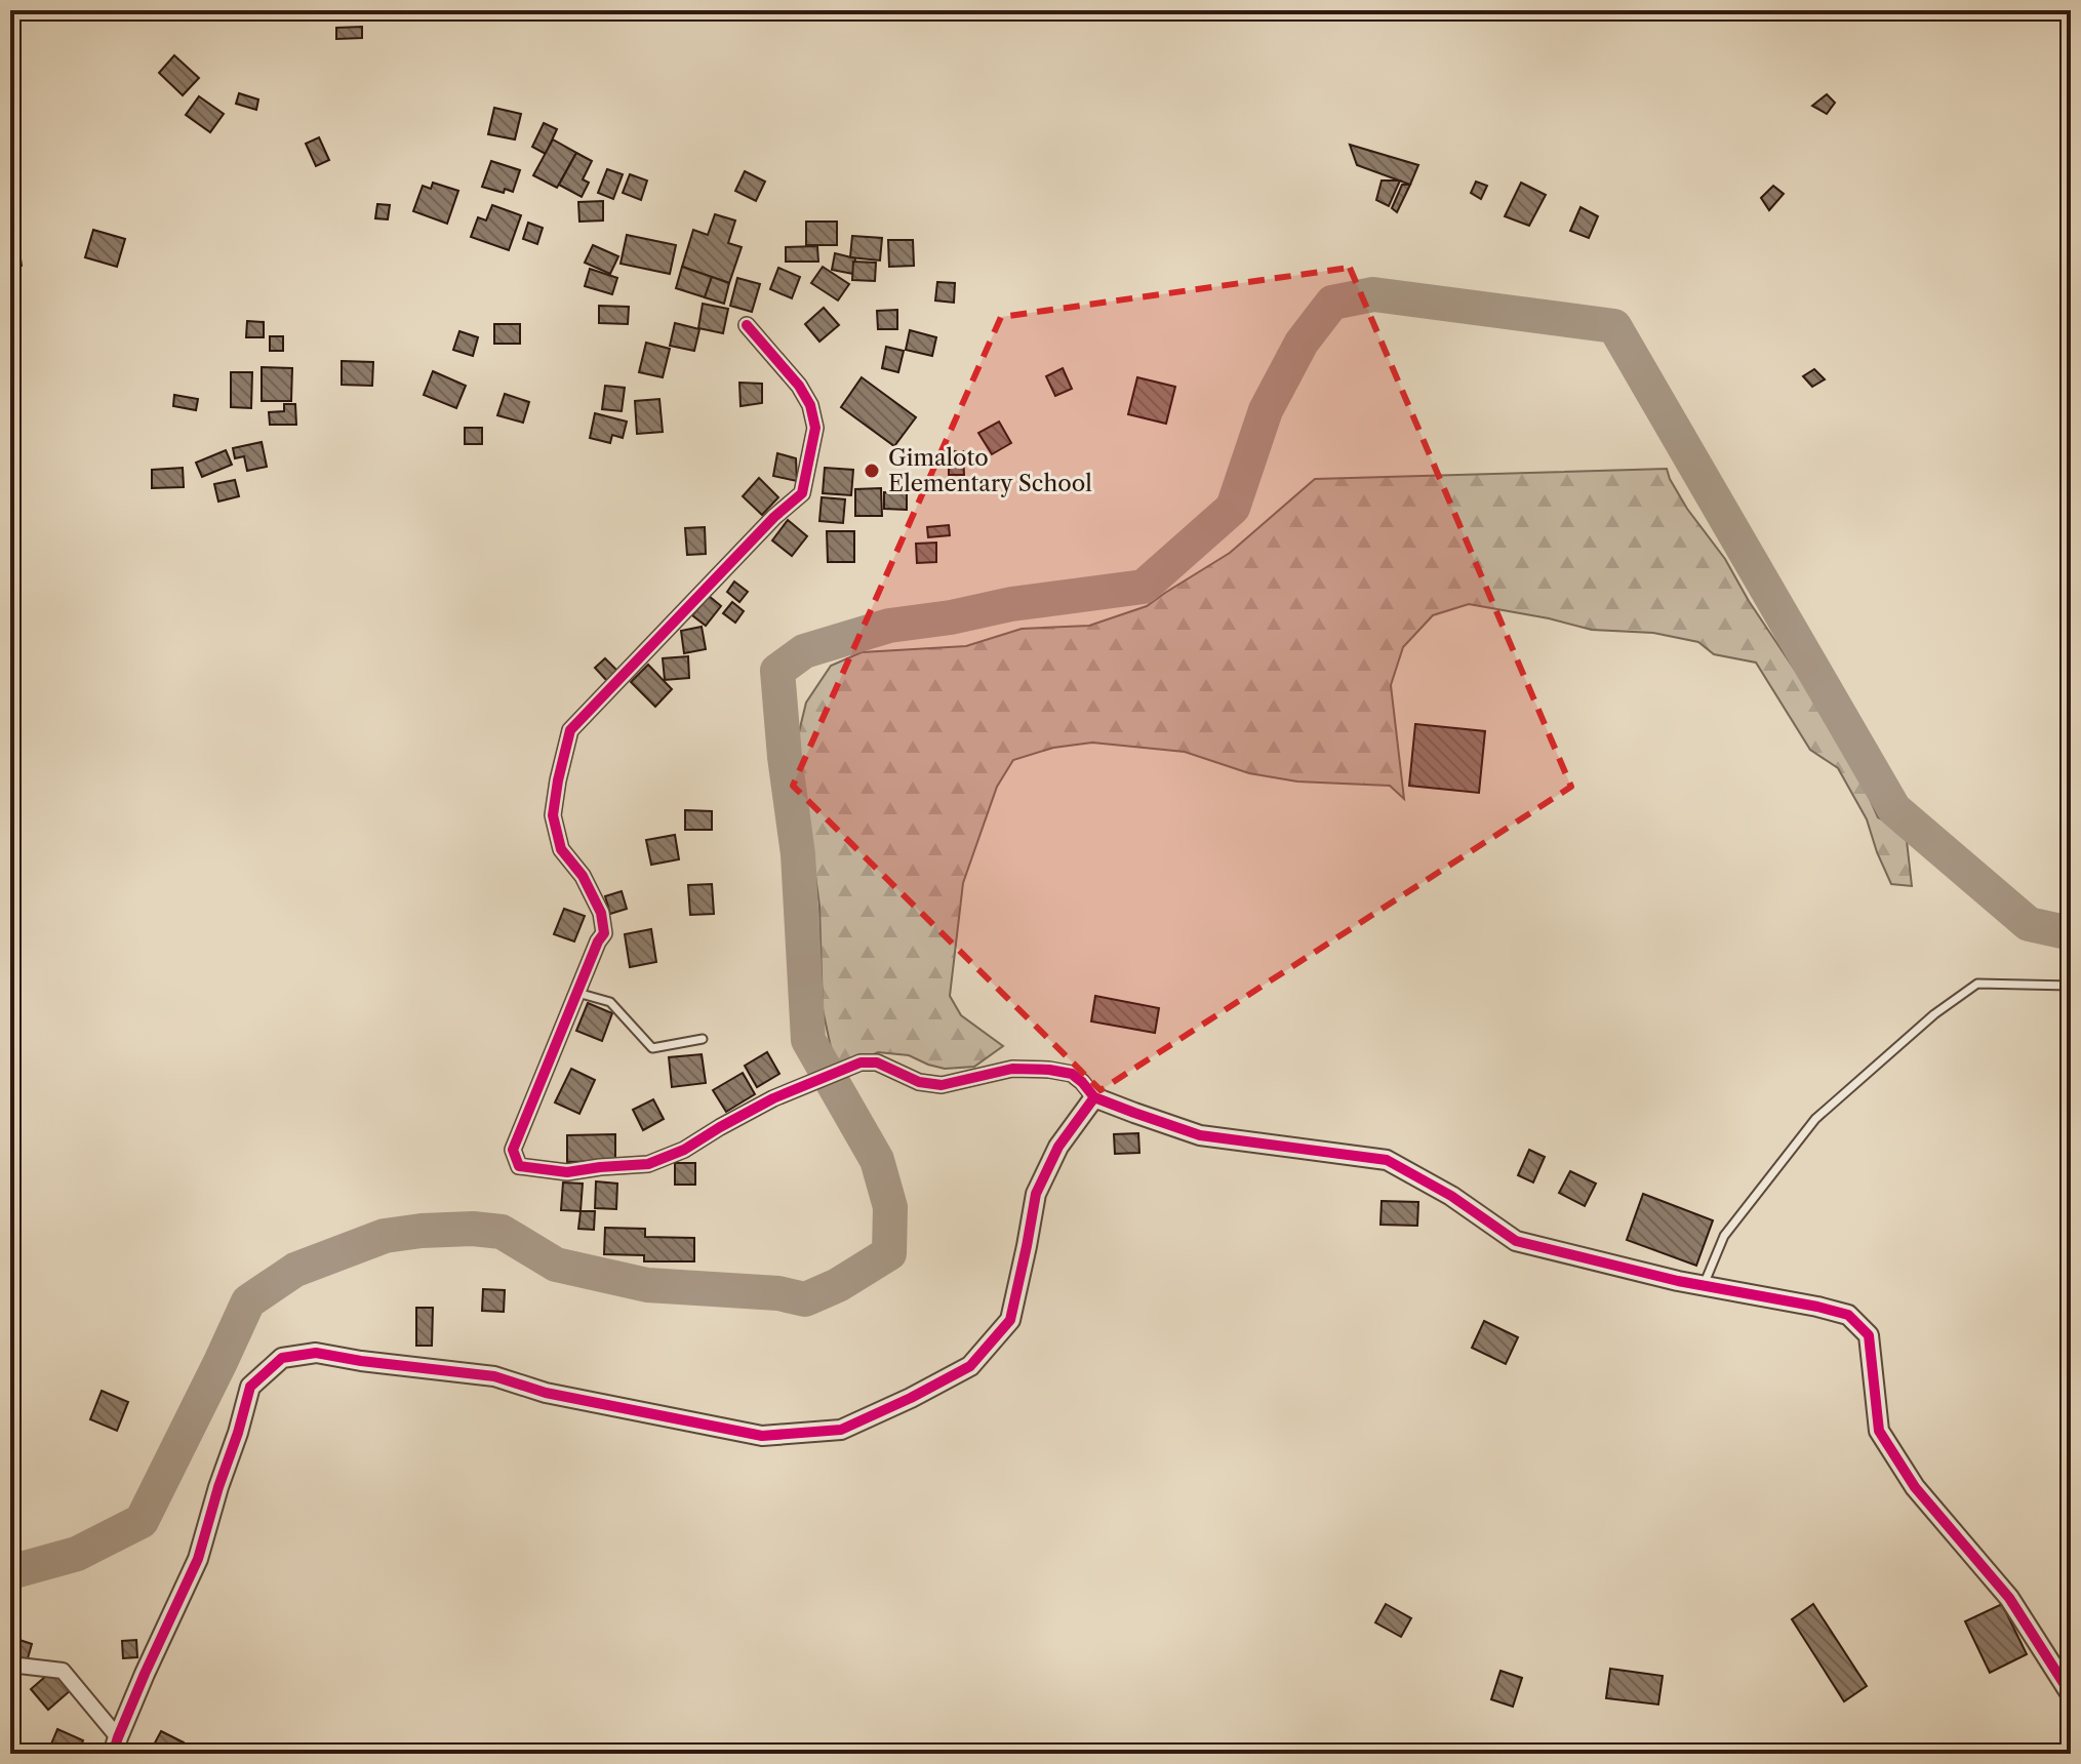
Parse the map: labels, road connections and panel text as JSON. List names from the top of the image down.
{
  "places": ["Gimaloto Elementary School"]
}
